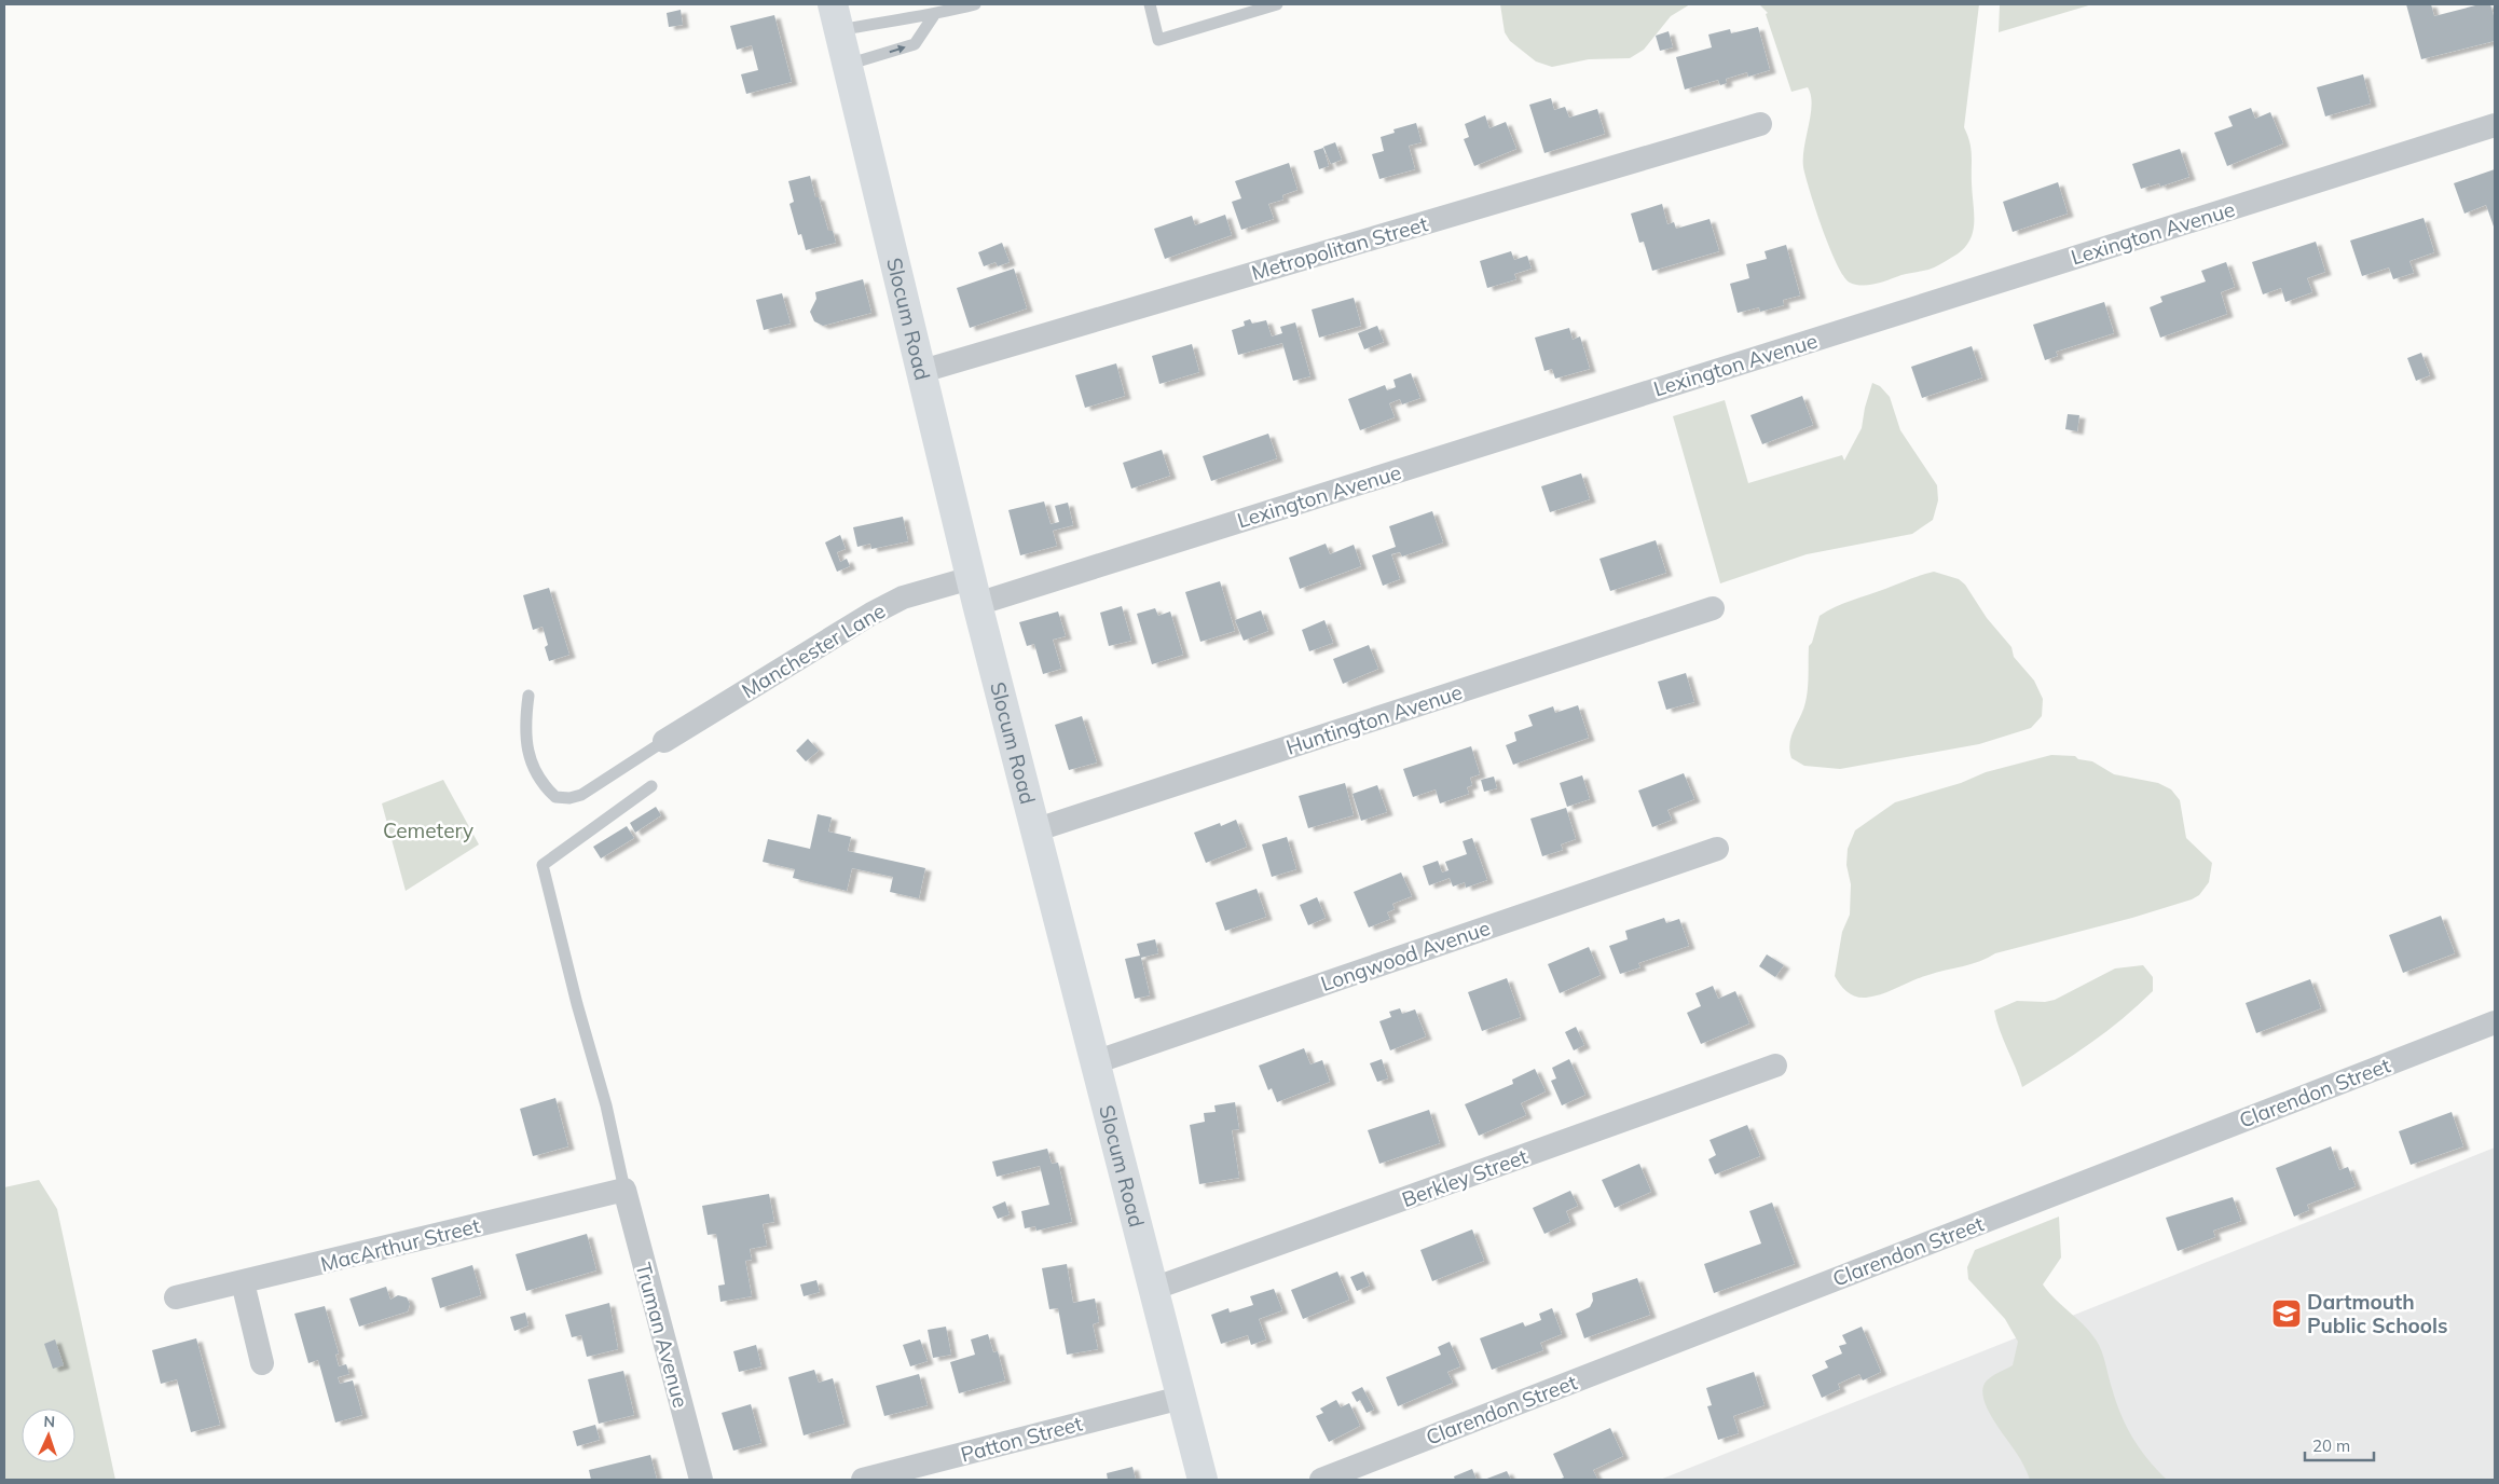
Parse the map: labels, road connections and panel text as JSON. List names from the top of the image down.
{
  "streets": {
    "main road": ["Slocum Road"],
    "street": [
      "Lexington Avenue",
      "Metropolitan Street",
      "Manchester Lane",
      "Huntington Avenue",
      "Longwood Avenue",
      "Clarendon Street",
      "Berkley Street",
      "MacArthur Street",
      "Truman Avenue",
      "Patton Street"
    ]
  },
  "crossings": [
    ["Lexington Avenue", "Slocum Road"],
    ["Lexington Avenue", "Manchester Lane"],
    ["Metropolitan Street", "Slocum Road"],
    ["Slocum Road", "Manchester Lane"],
    ["Slocum Road", "Huntington Avenue"],
    ["Slocum Road", "Longwood Avenue"],
    ["Slocum Road", "Berkley Street"],
    ["Slocum Road", "Patton Street"],
    ["MacArthur Street", "Truman Avenue"]
  ],
  "parks": ["Cemetery"],
  "places": {
    "school or university": ["Dartmouth Public Schools"]
  },
  "scale_bar": "20 m",
  "north": "top"
}
